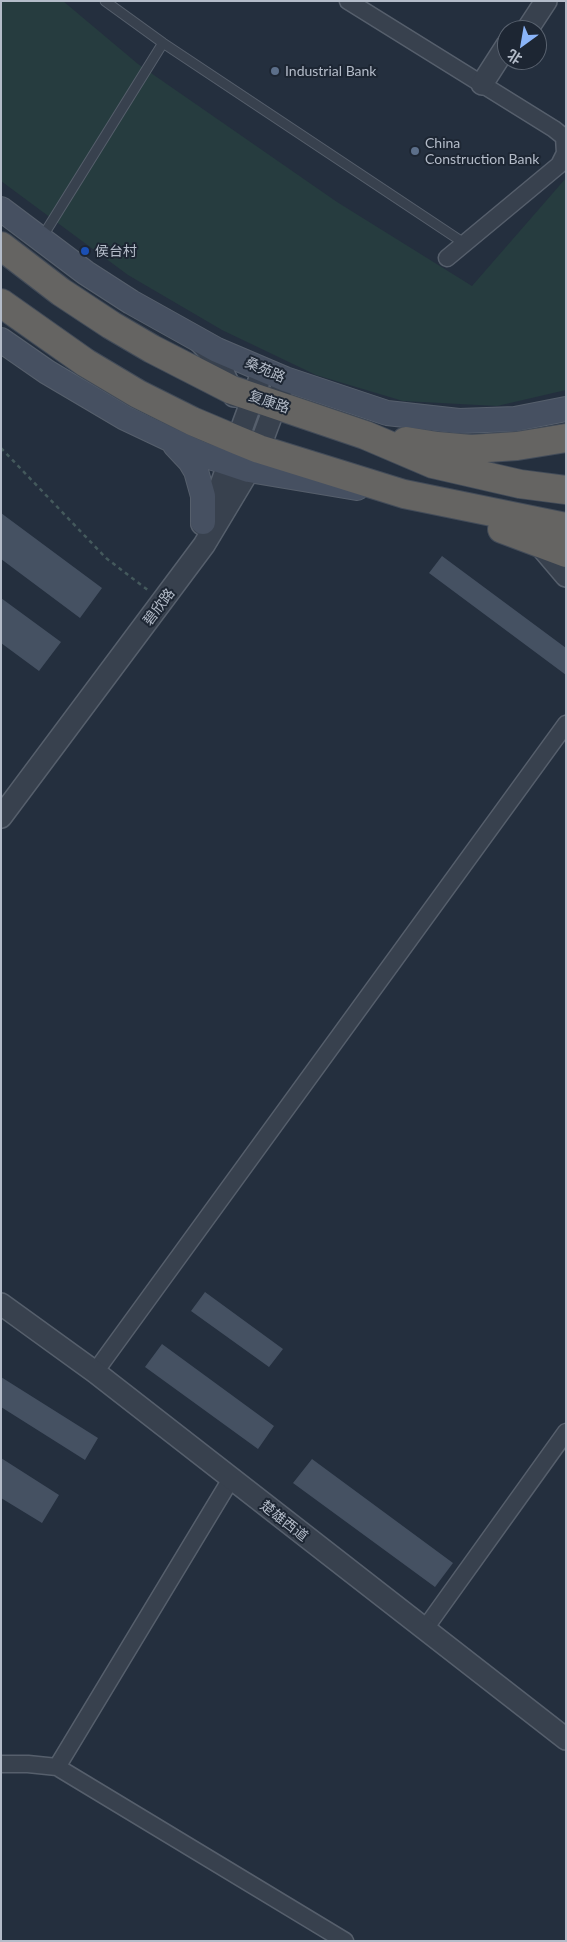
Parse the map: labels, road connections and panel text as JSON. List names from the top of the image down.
{
  "streets": {
    "highway": ["复康路"],
    "main road": ["桑苑路"],
    "street": ["碧欣路", "楚雄西道"]
  },
  "crossings": [
    ["桑苑路", "碧欣路"],
    ["复康路", "碧欣路"]
  ],
  "places": ["Industrial Bank", "China Construction Bank", "侯台村"],
  "north": "bottom left"
}
